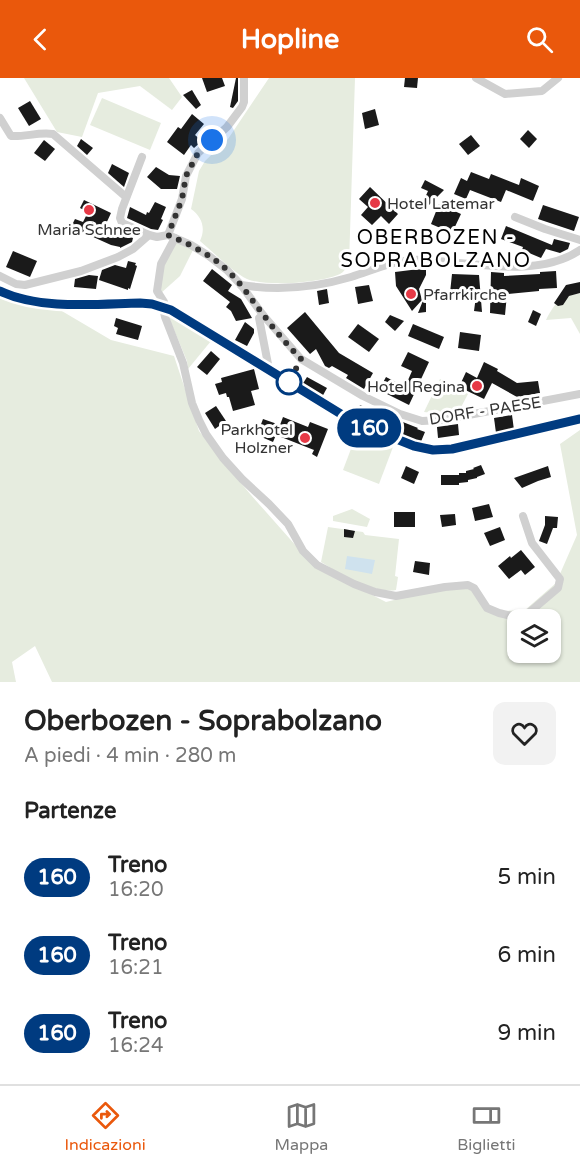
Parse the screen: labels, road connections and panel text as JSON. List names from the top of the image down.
{
  "streets": {
    "street": ["DORF - PAESE"]
  },
  "districts": ["OBERBOZEN - SOPRABOLZANO"],
  "places": [
    "Hotel Latemar",
    "Maria Schnee",
    "Pfarrkirche",
    "Hotel Regina",
    "Parkhotel Holzner"
  ],
  "page": {
    "header": "Hopline",
    "on_map": "160",
    "heading": [
      ["Oberbozen - Soprabolzano", "A piedi · 4 min · 280 m"],
      "Partenze"
    ],
    "list": [
      {
        "mark": "160",
        "name": "Treno",
        "note": "16:20",
        "value": "5 min"
      },
      {
        "mark": "160",
        "name": "Treno",
        "note": "16:21",
        "value": "6 min"
      },
      {
        "mark": "160",
        "name": "Treno",
        "note": "16:24",
        "value": "9 min"
      }
    ],
    "tabs": ["Indicazioni", "Mappa", "Biglietti"]
  }
}
